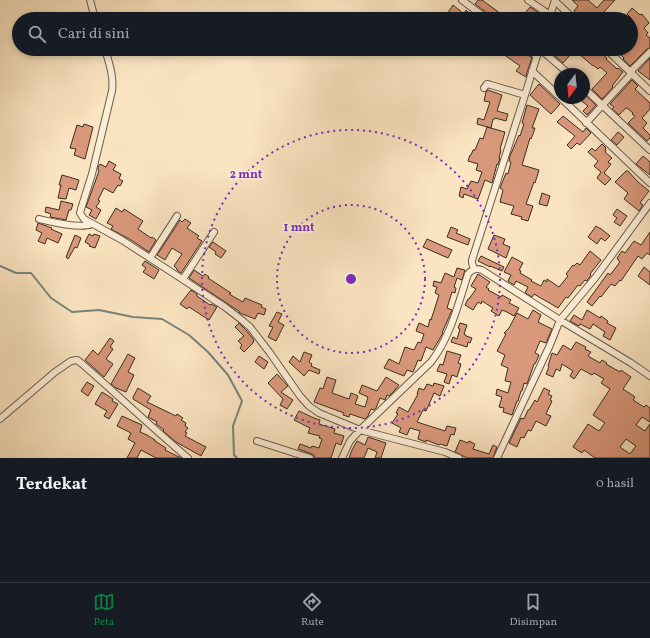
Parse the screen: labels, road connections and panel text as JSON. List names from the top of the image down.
{
  "north": "bottom",
  "page": {
    "search": "Cari di sini",
    "heading": ["Terdekat", "0 hasil"],
    "nav": ["Peta", "Rute", "Disimpan"]
  },
  "rings": ["2 mnt", "1 mnt"]
}
